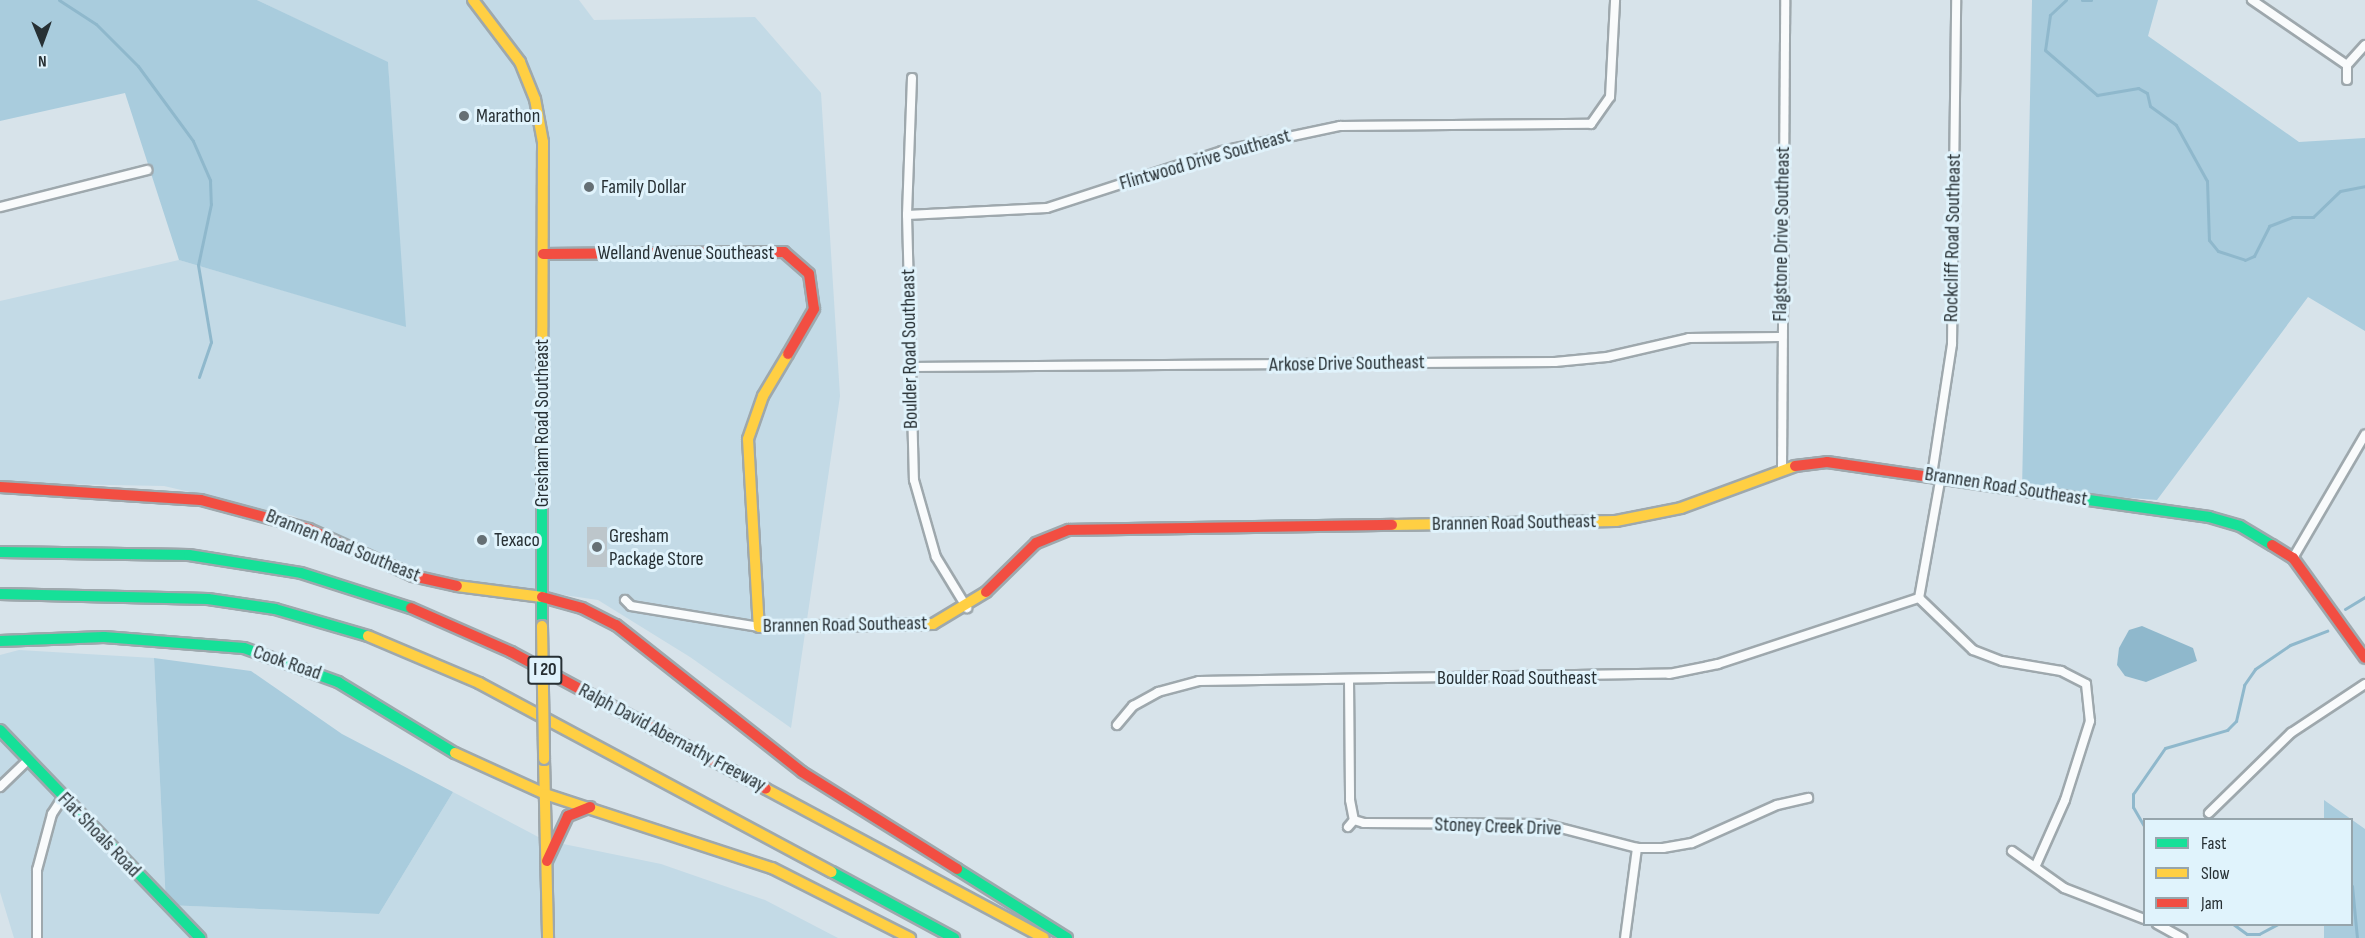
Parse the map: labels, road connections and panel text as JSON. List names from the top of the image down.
{
  "streets": {
    "main road": [
      "Welland Avenue Southeast",
      "Gresham Road Southeast",
      "Brannen Road Southeast",
      "Cook Road",
      "I 20",
      "Ralph David Abernathy Freeway",
      "Flat Shoals Road"
    ],
    "street": [
      "Flintwood Drive Southeast",
      "Flagstone Drive Southeast",
      "Rockcliff Road Southeast",
      "Boulder Road Southeast",
      "Arkose Drive Southeast",
      "Stoney Creek Drive"
    ]
  },
  "crossings": [
    ["Flintwood Drive Southeast", "Boulder Road Southeast"],
    ["Flagstone Drive Southeast", "Arkose Drive Southeast"],
    ["Flagstone Drive Southeast", "Brannen Road Southeast"],
    ["Rockcliff Road Southeast", "Boulder Road Southeast"],
    ["Rockcliff Road Southeast", "Brannen Road Southeast"],
    ["Welland Avenue Southeast", "Gresham Road Southeast"],
    ["Welland Avenue Southeast", "Brannen Road Southeast"],
    ["Boulder Road Southeast", "Arkose Drive Southeast"],
    ["Boulder Road Southeast", "Brannen Road Southeast"],
    ["Gresham Road Southeast", "Brannen Road Southeast"],
    ["Gresham Road Southeast", "Cook Road"]
  ],
  "places": [
    "Marathon",
    "Family Dollar",
    "Texaco",
    "Gresham Package Store"
  ],
  "legend": ["Fast", "Slow", "Jam"],
  "north": "bottom"
}
